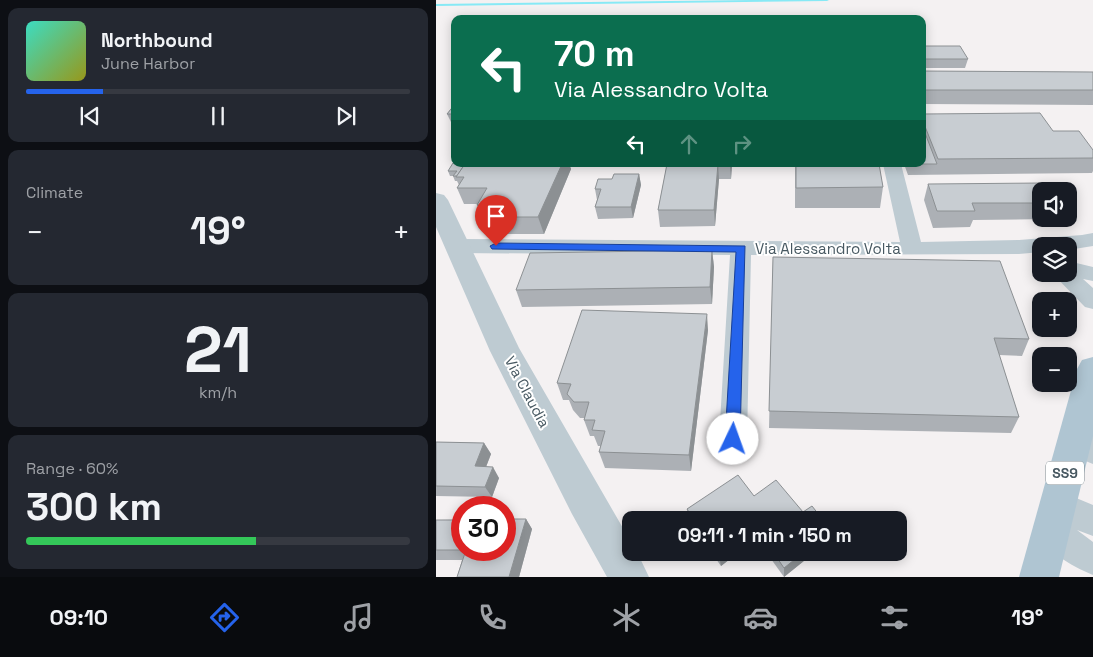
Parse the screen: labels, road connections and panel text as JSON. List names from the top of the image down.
{
  "streets": {
    "main road": ["SS9"],
    "street": ["Via Alessandro Volta", "Via Claudia"]
  },
  "crossings": [
    ["Via Alessandro Volta", "Via Claudia"]
  ],
  "page": {
    "turn": ["70 m", "Via Alessandro Volta"],
    "song": ["Northbound", "June Harbor"],
    "tile": [
      "Climate",
      ["21", "km/h"],
      ["Range · 60%", "300 km"]
    ],
    "map_buttons": ["+", "−"],
    "heat": ["−", "19°", "+"],
    "limit": "30",
    "trip": "09:11 · 1 min · 150 m",
    "tabs": ["09:10", "19°"]
  }
}
